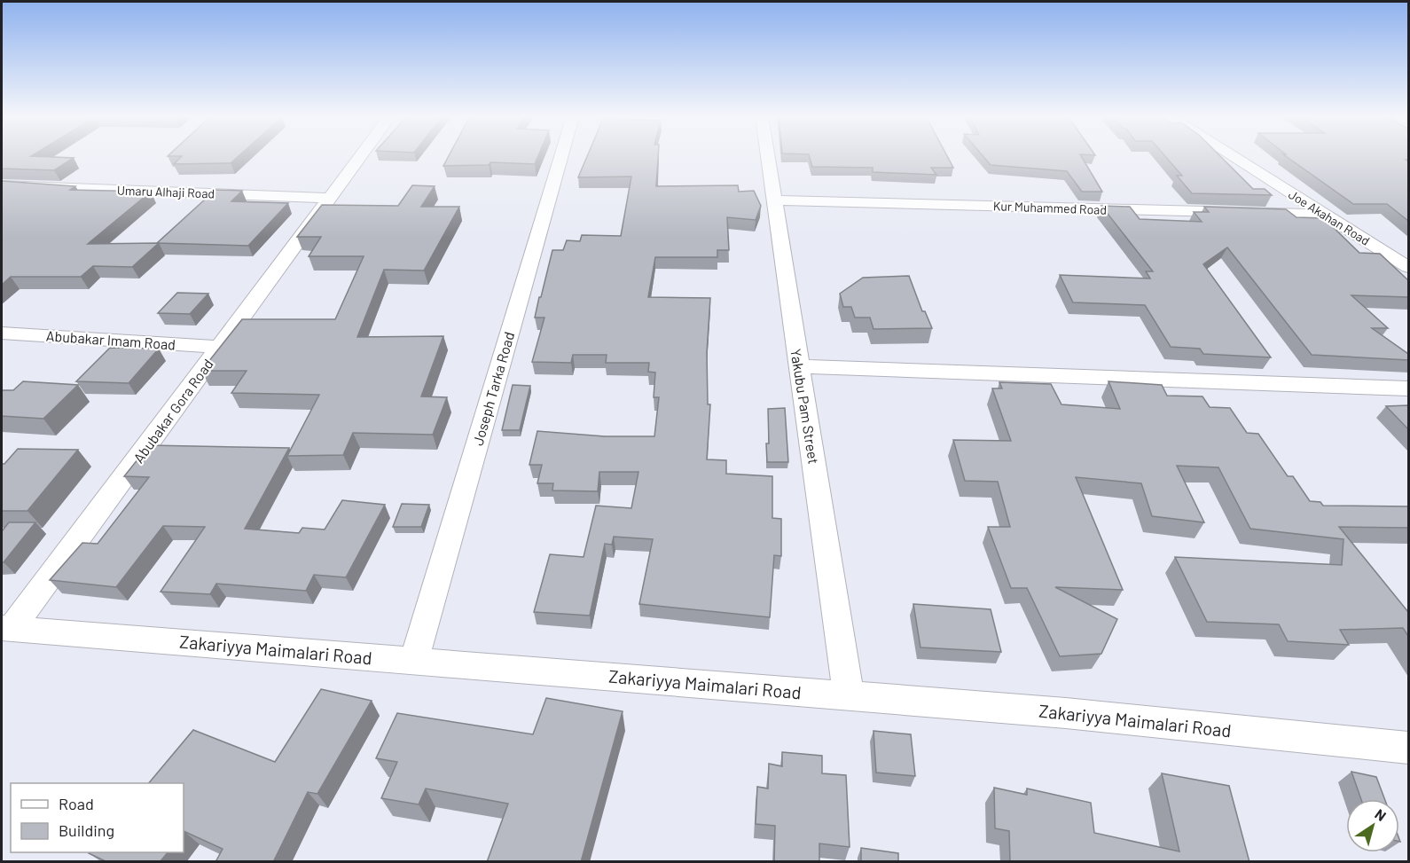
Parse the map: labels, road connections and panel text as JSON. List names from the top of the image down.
{
  "streets": {
    "street": [
      "Umaru Alhaji Road",
      "Kur Muhammed Road",
      "Joe Akahan Road",
      "Abubakar Imam Road",
      "Joseph Tarka Road",
      "Yakubu Pam Street",
      "Abubakar Gora Road",
      "Zakariyya Maimalari Road"
    ]
  },
  "crossings": [
    ["Umaru Alhaji Road", "Abubakar Gora Road"],
    ["Kur Muhammed Road", "Joe Akahan Road"],
    ["Kur Muhammed Road", "Yakubu Pam Street"],
    ["Abubakar Imam Road", "Abubakar Gora Road"],
    ["Joseph Tarka Road", "Zakariyya Maimalari Road"],
    ["Yakubu Pam Street", "Zakariyya Maimalari Road"],
    ["Abubakar Gora Road", "Zakariyya Maimalari Road"]
  ],
  "legend": ["Road", "Building"],
  "north": "top right"
}
